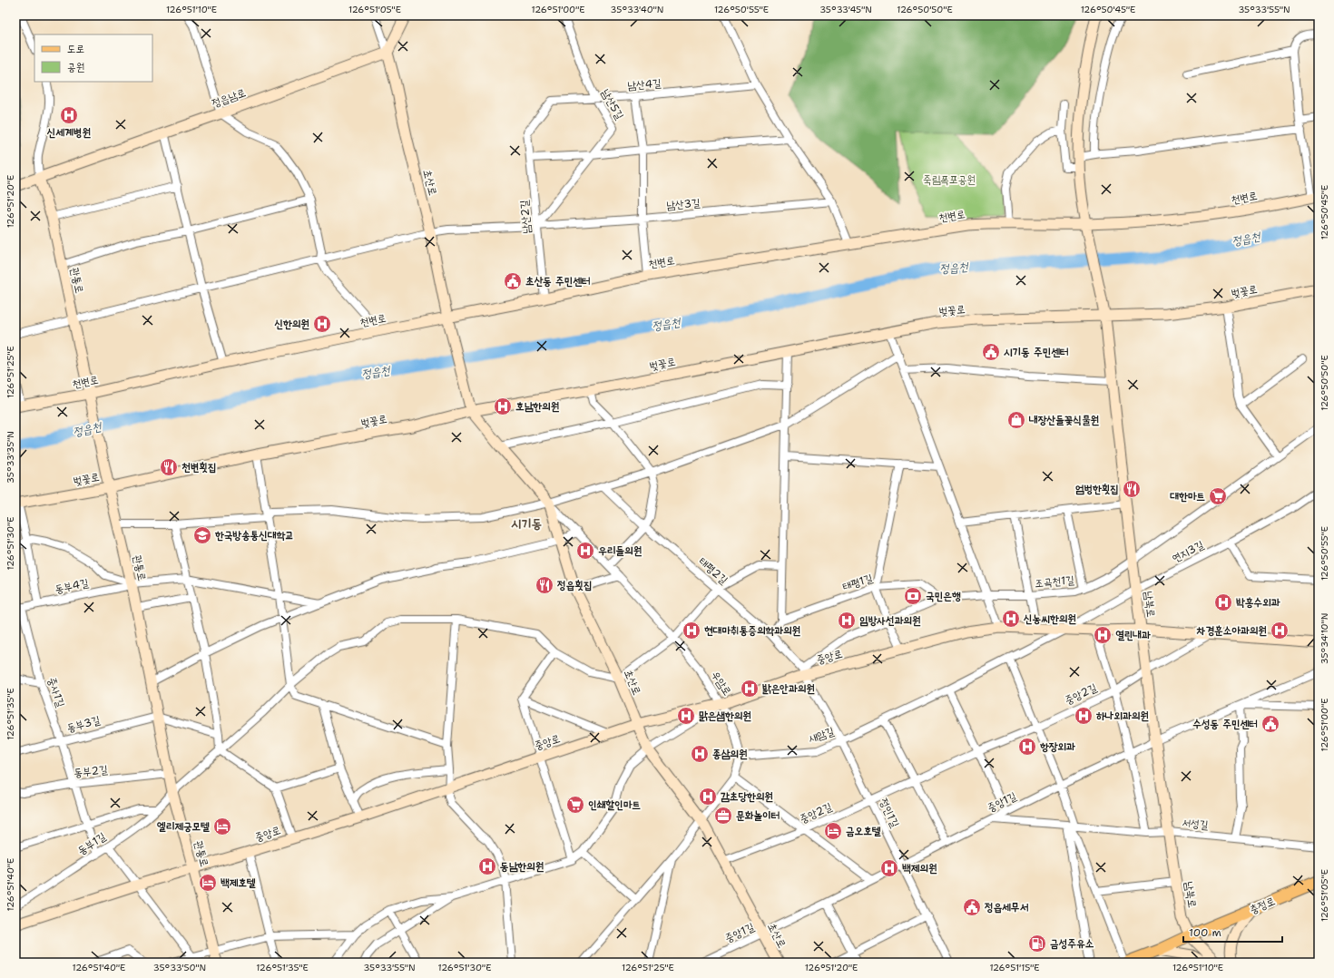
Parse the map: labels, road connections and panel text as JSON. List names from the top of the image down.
{
  "streets": {
    "main road": ["충정로"],
    "street": [
      "남산4길",
      "정읍남로",
      "남산5길",
      "초산로",
      "천변로",
      "남산3길",
      "남산2길",
      "관통로",
      "벚꽃로",
      "연지3길",
      "태평2길",
      "조곡천1길",
      "태평1길",
      "동부4길",
      "남북로",
      "중앙로",
      "우암로",
      "중사1길",
      "중앙2길",
      "동부3길",
      "새암길",
      "동부2길",
      "중앙1길",
      "정인1길",
      "서성길",
      "동부1길"
    ]
  },
  "crossings": [
    ["남산4길", "남산5길"],
    ["남산4길", "남산2길"],
    ["정읍남로", "초산로"],
    ["정읍남로", "관통로"],
    ["남산5길", "남산3길"],
    ["남산5길", "남산2길"],
    ["초산로", "천변로"],
    ["초산로", "남산3길"],
    ["초산로", "벚꽃로"],
    ["초산로", "중앙로"],
    ["초산로", "우암로"],
    ["초산로", "중앙2길"],
    ["초산로", "중앙1길"],
    ["초산로", "동부1길"],
    ["천변로", "남산2길"],
    ["천변로", "관통로"],
    ["천변로", "남북로"],
    ["남산3길", "남산2길"],
    ["남산3길", "관통로"],
    ["관통로", "벚꽃로"],
    ["관통로", "동부4길"],
    ["관통로", "중앙로"],
    ["관통로", "동부3길"],
    ["관통로", "동부2길"],
    ["관통로", "동부1길"],
    ["벚꽃로", "남북로"],
    ["연지3길", "남북로"],
    ["연지3길", "중앙로"],
    ["연지3길", "새암길"],
    ["태평2길", "조곡천1길"],
    ["태평2길", "중앙로"],
    ["태평2길", "정인1길"],
    ["조곡천1길", "태평1길"],
    ["조곡천1길", "남북로"],
    ["조곡천1길", "중앙로"],
    ["조곡천1길", "정인1길"],
    ["동부4길", "중사1길"],
    ["남북로", "중앙로"],
    ["남북로", "중앙2길"],
    ["남북로", "중앙1길"],
    ["남북로", "서성길"],
    ["남북로", "충정로"],
    ["중앙로", "우암로"],
    ["중앙로", "중앙2길"],
    ["중앙로", "새암길"],
    ["중앙로", "정인1길"],
    ["우암로", "새암길"],
    ["중사1길", "동부3길"],
    ["중사1길", "동부2길"],
    ["중사1길", "동부1길"],
    ["중앙2길", "중앙1길"],
    ["중앙2길", "정인1길"],
    ["중앙2길", "서성길"],
    ["새암길", "정인1길"],
    ["중앙1길", "정인1길"],
    ["중앙1길", "서성길"]
  ],
  "districts": ["시기동"],
  "water": ["정읍천"],
  "parks": ["죽림폭포공원"],
  "places": {
    "hospital": [
      "신세계병원",
      "신한의원",
      "호남한의원",
      "우리들의원",
      "박흥수외과",
      "신농씨한의원",
      "임방사선과의원",
      "현대마취통증의학과의원",
      "차경훈소아과의원",
      "열린내과",
      "밝은안과의원",
      "맑은샘한의원",
      "하나외과의원",
      "항장외과",
      "종삼의원",
      "감초당한의원",
      "동남한의원",
      "백제의원"
    ],
    "public building": [
      "초산동 주민센터",
      "시기동 주민센터",
      "수성동 주민센터",
      "정읍세무서"
    ],
    "shop": ["내장산들꽃식물원"],
    "restaurant": ["천변횟집", "엄벙한횟집", "정읍횟집"],
    "supermarket": ["대한마트", "인쇄할인마트"],
    "school or university": ["한국방송통신대학교"],
    "bank": ["국민은행"],
    "office": ["문화놀이터"],
    "hotel": ["엘리제궁모텔", "금오호텔", "백제호텔"],
    "fuel station": ["금성주유소"]
  },
  "legend": ["도로", "공원"],
  "scale_bar": "100 m",
  "coordinates": [
    "126°51'10\"E",
    "126°51'05\"E",
    "126°51'00\"E",
    "35°33'40\"N",
    "126°50'55\"E",
    "35°33'45\"N",
    "126°50'50\"E",
    "126°50'45\"E",
    "35°33'55\"N",
    "126°51'20\"E",
    "126°51'25\"E",
    "35°33'35\"N",
    "126°51'30\"E",
    "35°34'10\"N",
    "126°51'35\"E",
    "126°51'40\"E",
    "35°33'50\"N",
    "126°51'15\"E"
  ]
}
